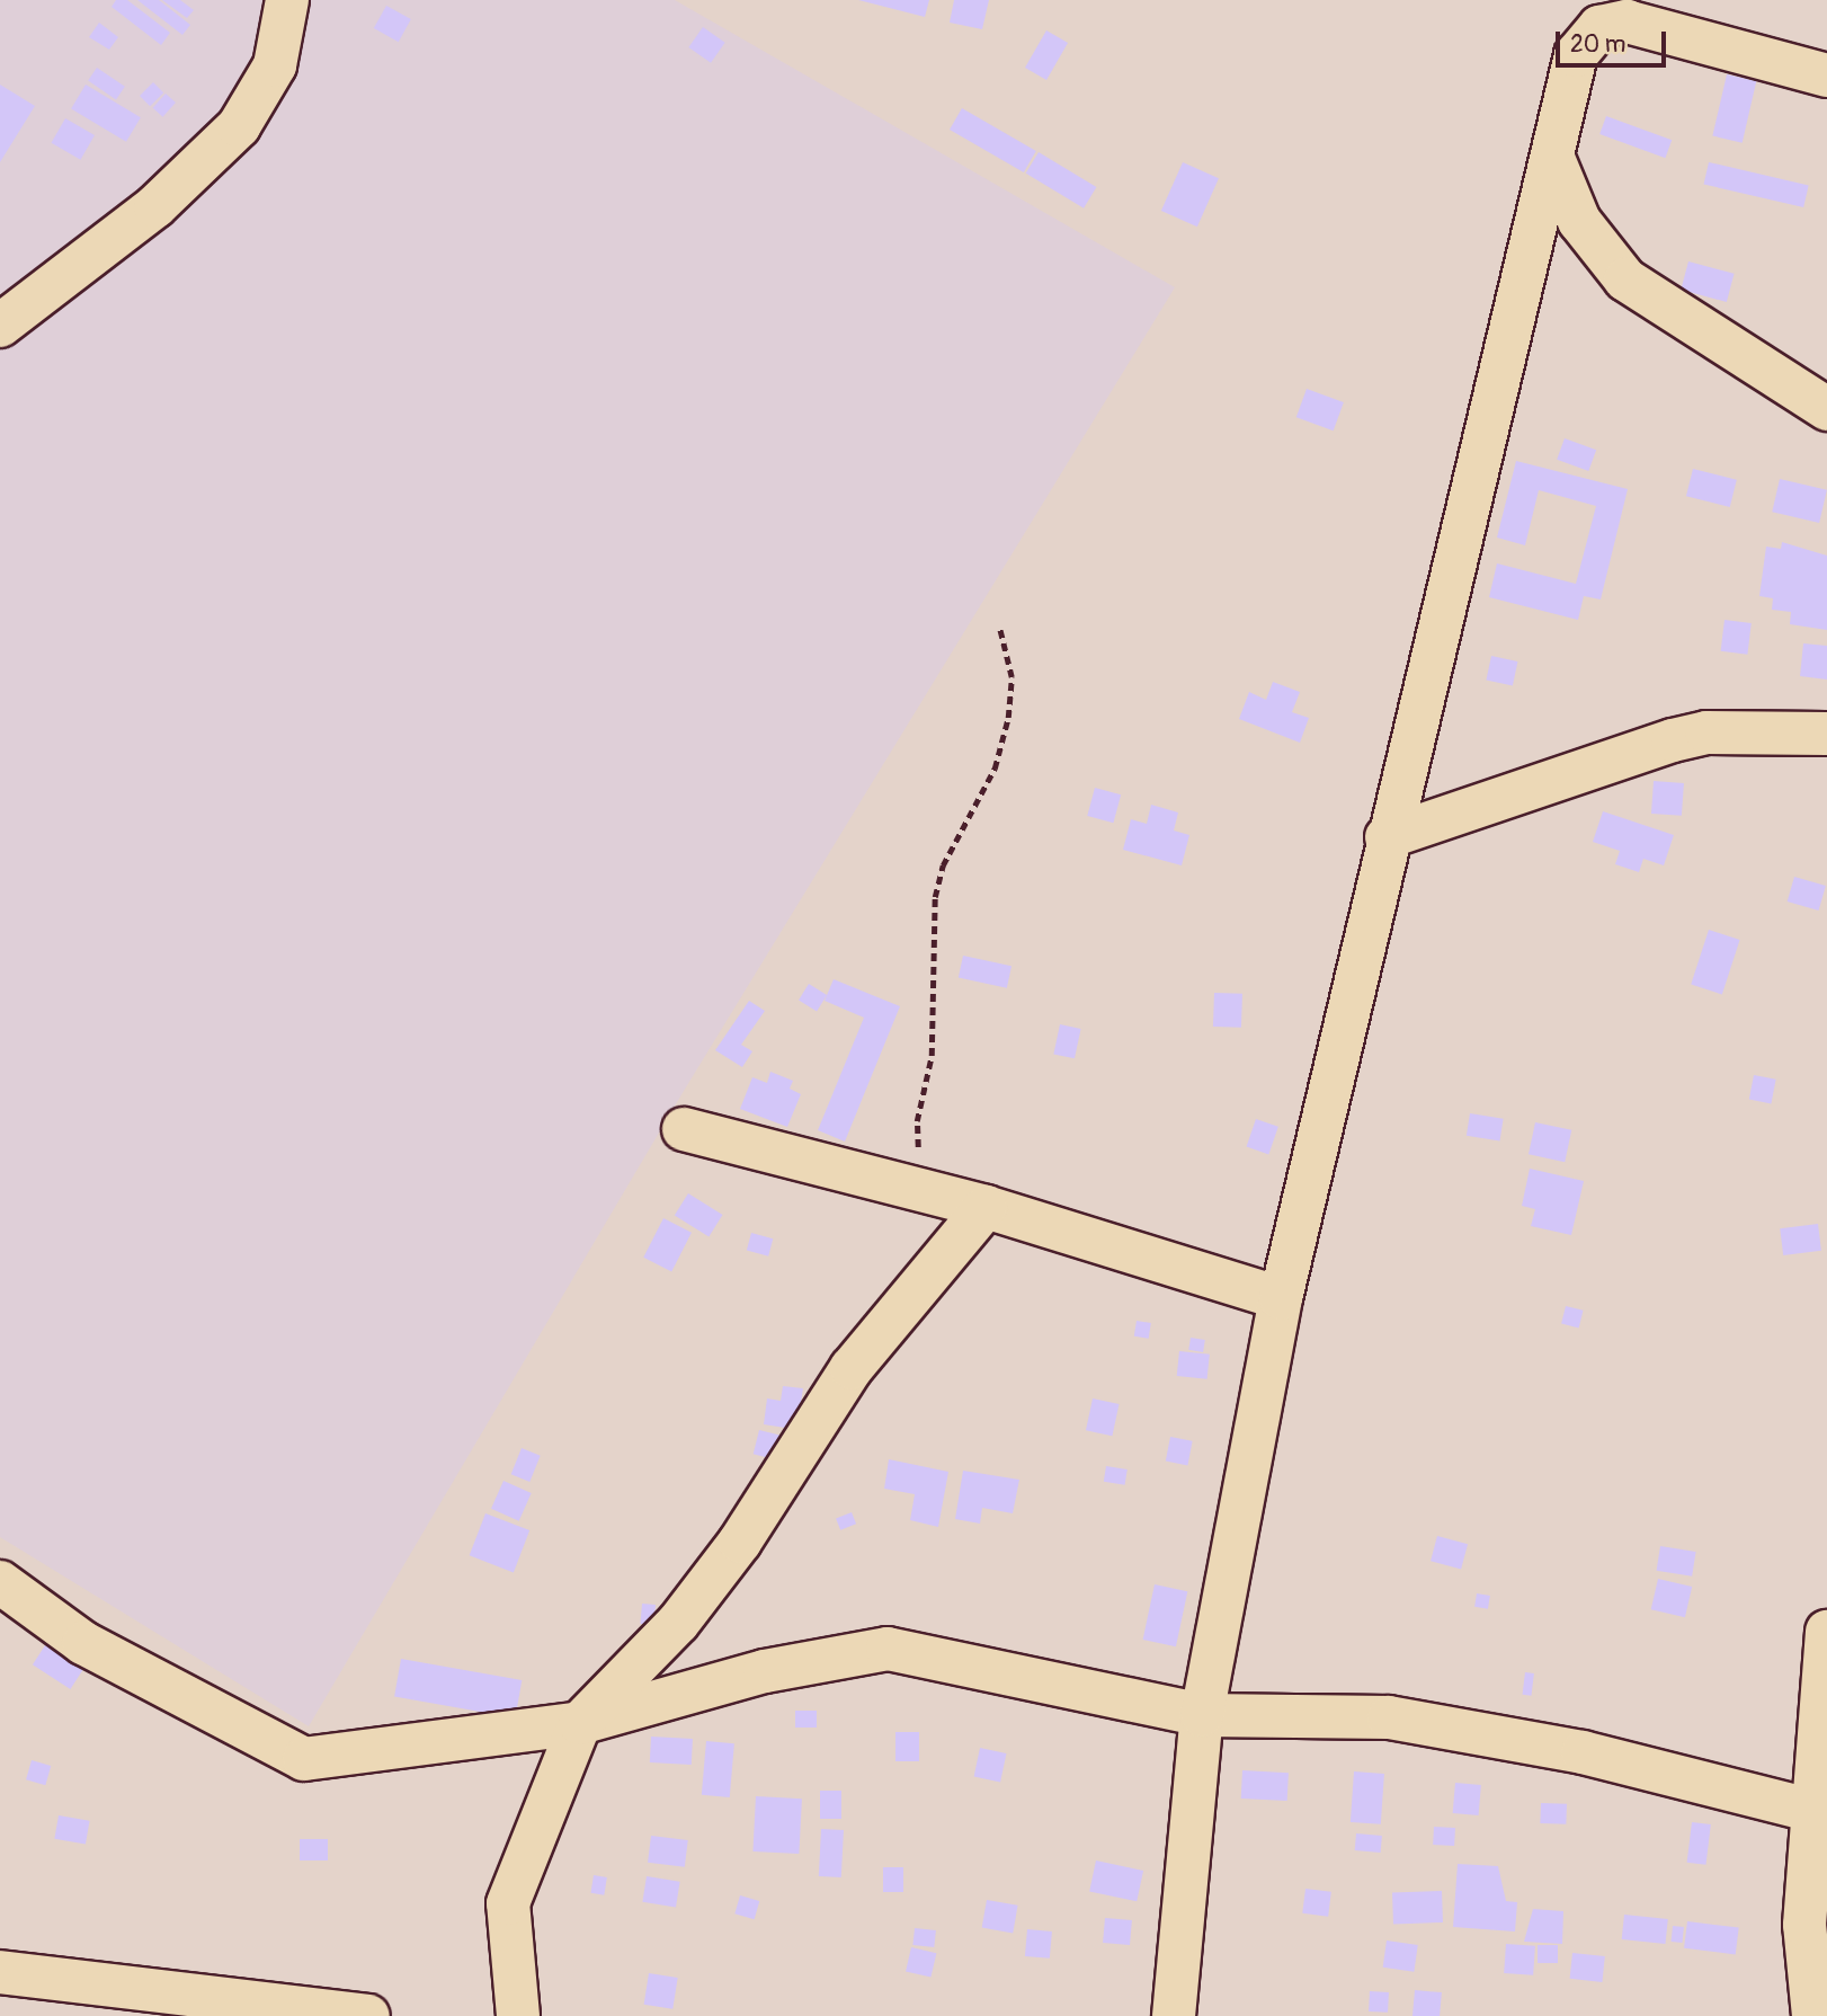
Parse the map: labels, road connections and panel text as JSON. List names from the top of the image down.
{
  "scale_bar": "20 m"
}
